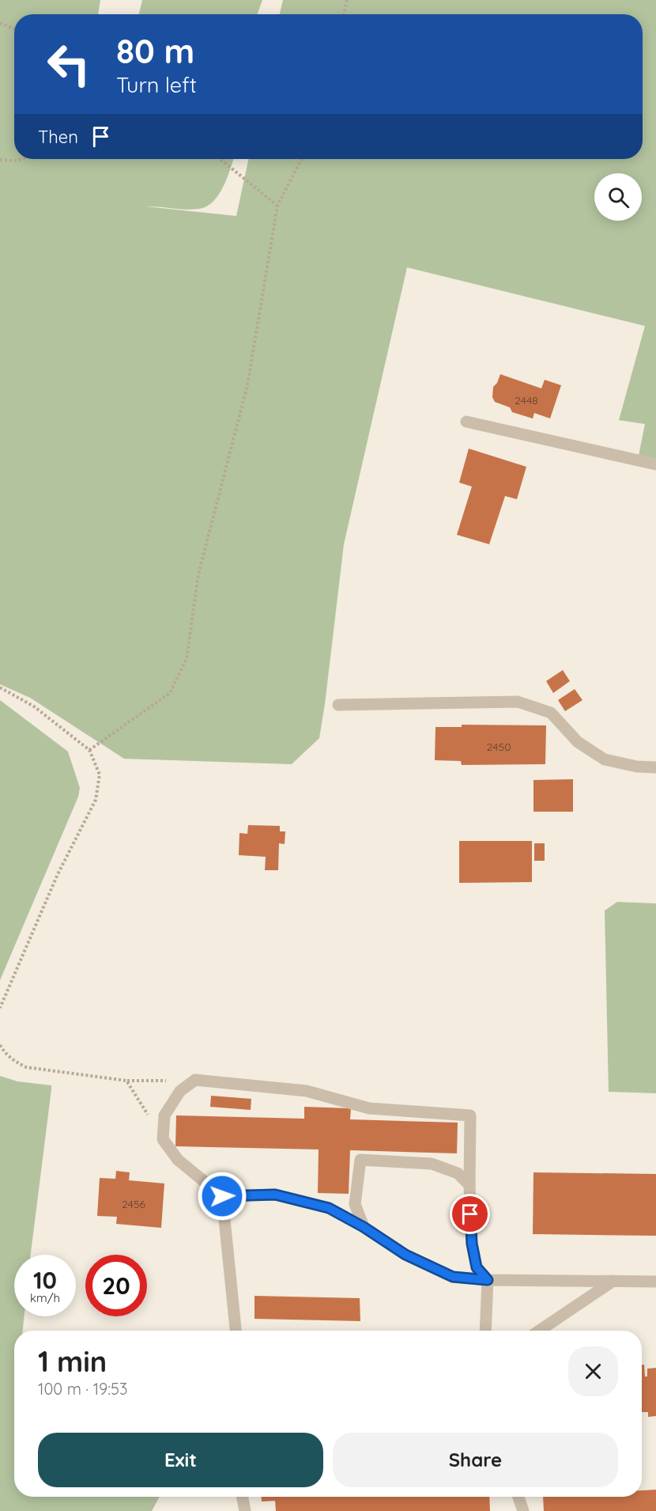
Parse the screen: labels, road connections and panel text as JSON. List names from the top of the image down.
{
  "house_numbers": ["2448", "2450", "2456"],
  "page": {
    "turn": ["80 m", "Turn left"],
    "then": "Then",
    "speed": "10 km/h",
    "limit": "20",
    "heading": ["1 min", "100 m · 19:53"],
    "buttons": ["Exit", "Share"]
  }
}
